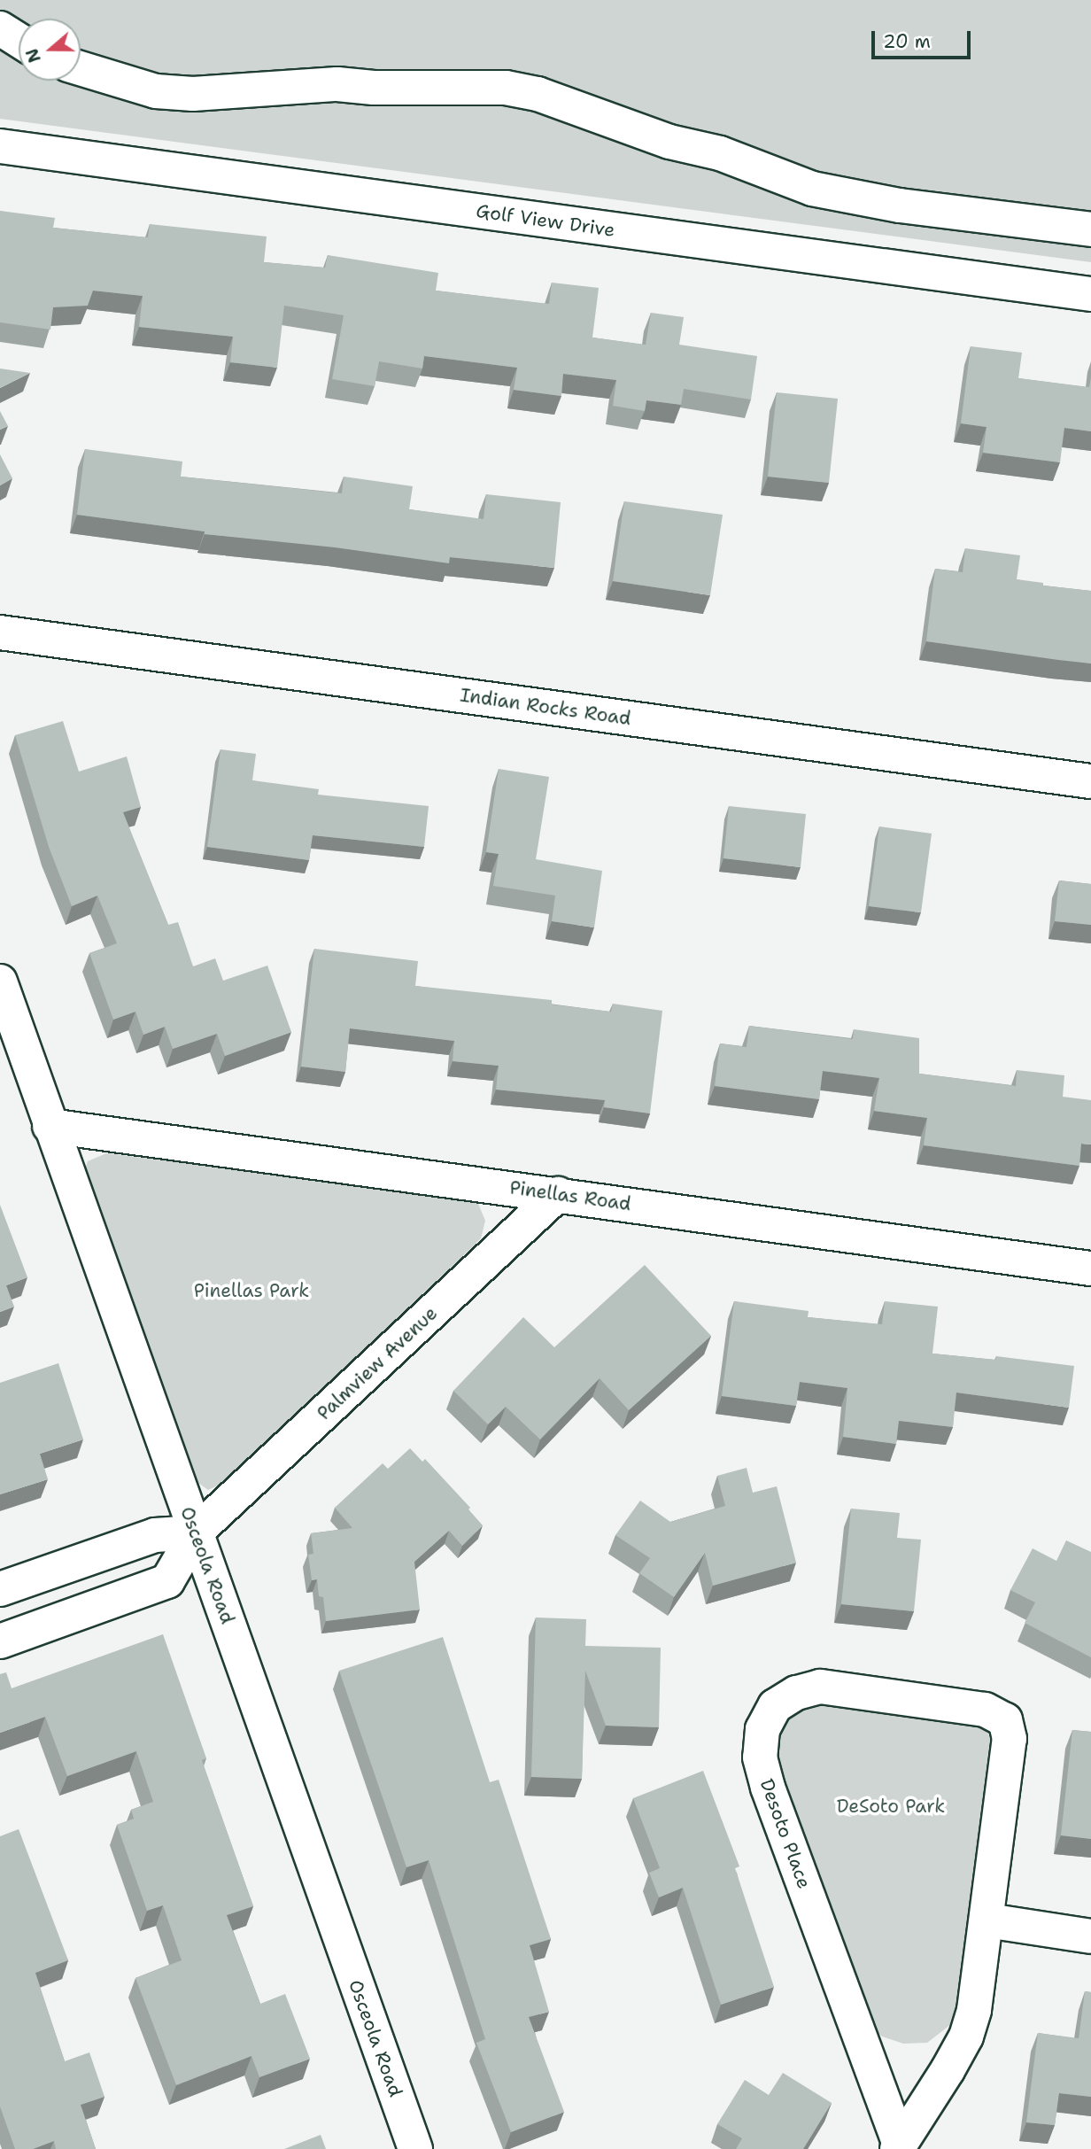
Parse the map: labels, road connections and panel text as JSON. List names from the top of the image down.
{
  "streets": {
    "street": [
      "Golf View Drive",
      "Indian Rocks Road",
      "Pinellas Road",
      "Palmview Avenue",
      "Osceola Road",
      "Desoto Place"
    ]
  },
  "crossings": [
    ["Pinellas Road", "Palmview Avenue"],
    ["Pinellas Road", "Osceola Road"],
    ["Palmview Avenue", "Osceola Road"]
  ],
  "parks": ["Pinellas Park", "DeSoto Park"],
  "scale_bar": "20 m",
  "north": "left"
}
